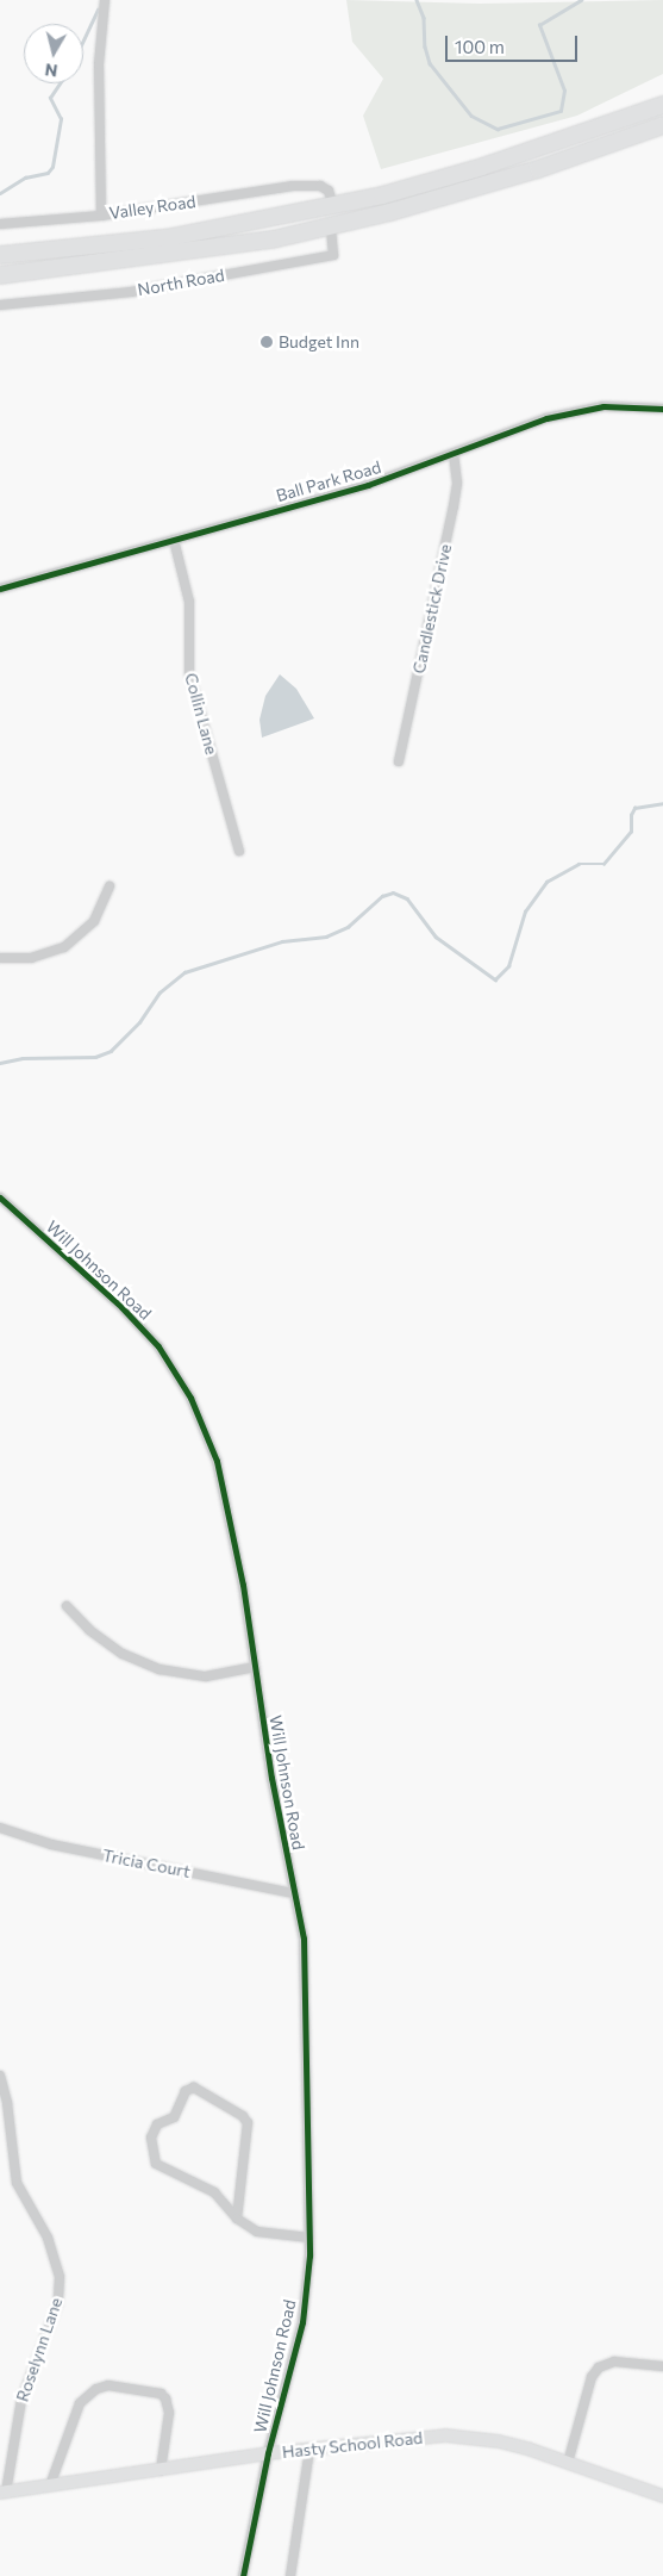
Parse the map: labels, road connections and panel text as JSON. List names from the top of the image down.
{
  "streets": {
    "street": [
      "Valley Road",
      "North Road",
      "Ball Park Road",
      "Candlestick Drive",
      "Collin Lane",
      "Will Johnson Road",
      "Tricia Court",
      "Roselynn Lane",
      "Hasty School Road"
    ]
  },
  "crossings": [
    ["Ball Park Road", "Candlestick Drive"],
    ["Ball Park Road", "Collin Lane"],
    ["Will Johnson Road", "Tricia Court"],
    ["Will Johnson Road", "Hasty School Road"],
    ["Roselynn Lane", "Hasty School Road"]
  ],
  "places": ["Budget Inn"],
  "scale_bar": "100 m",
  "north": "bottom"
}
